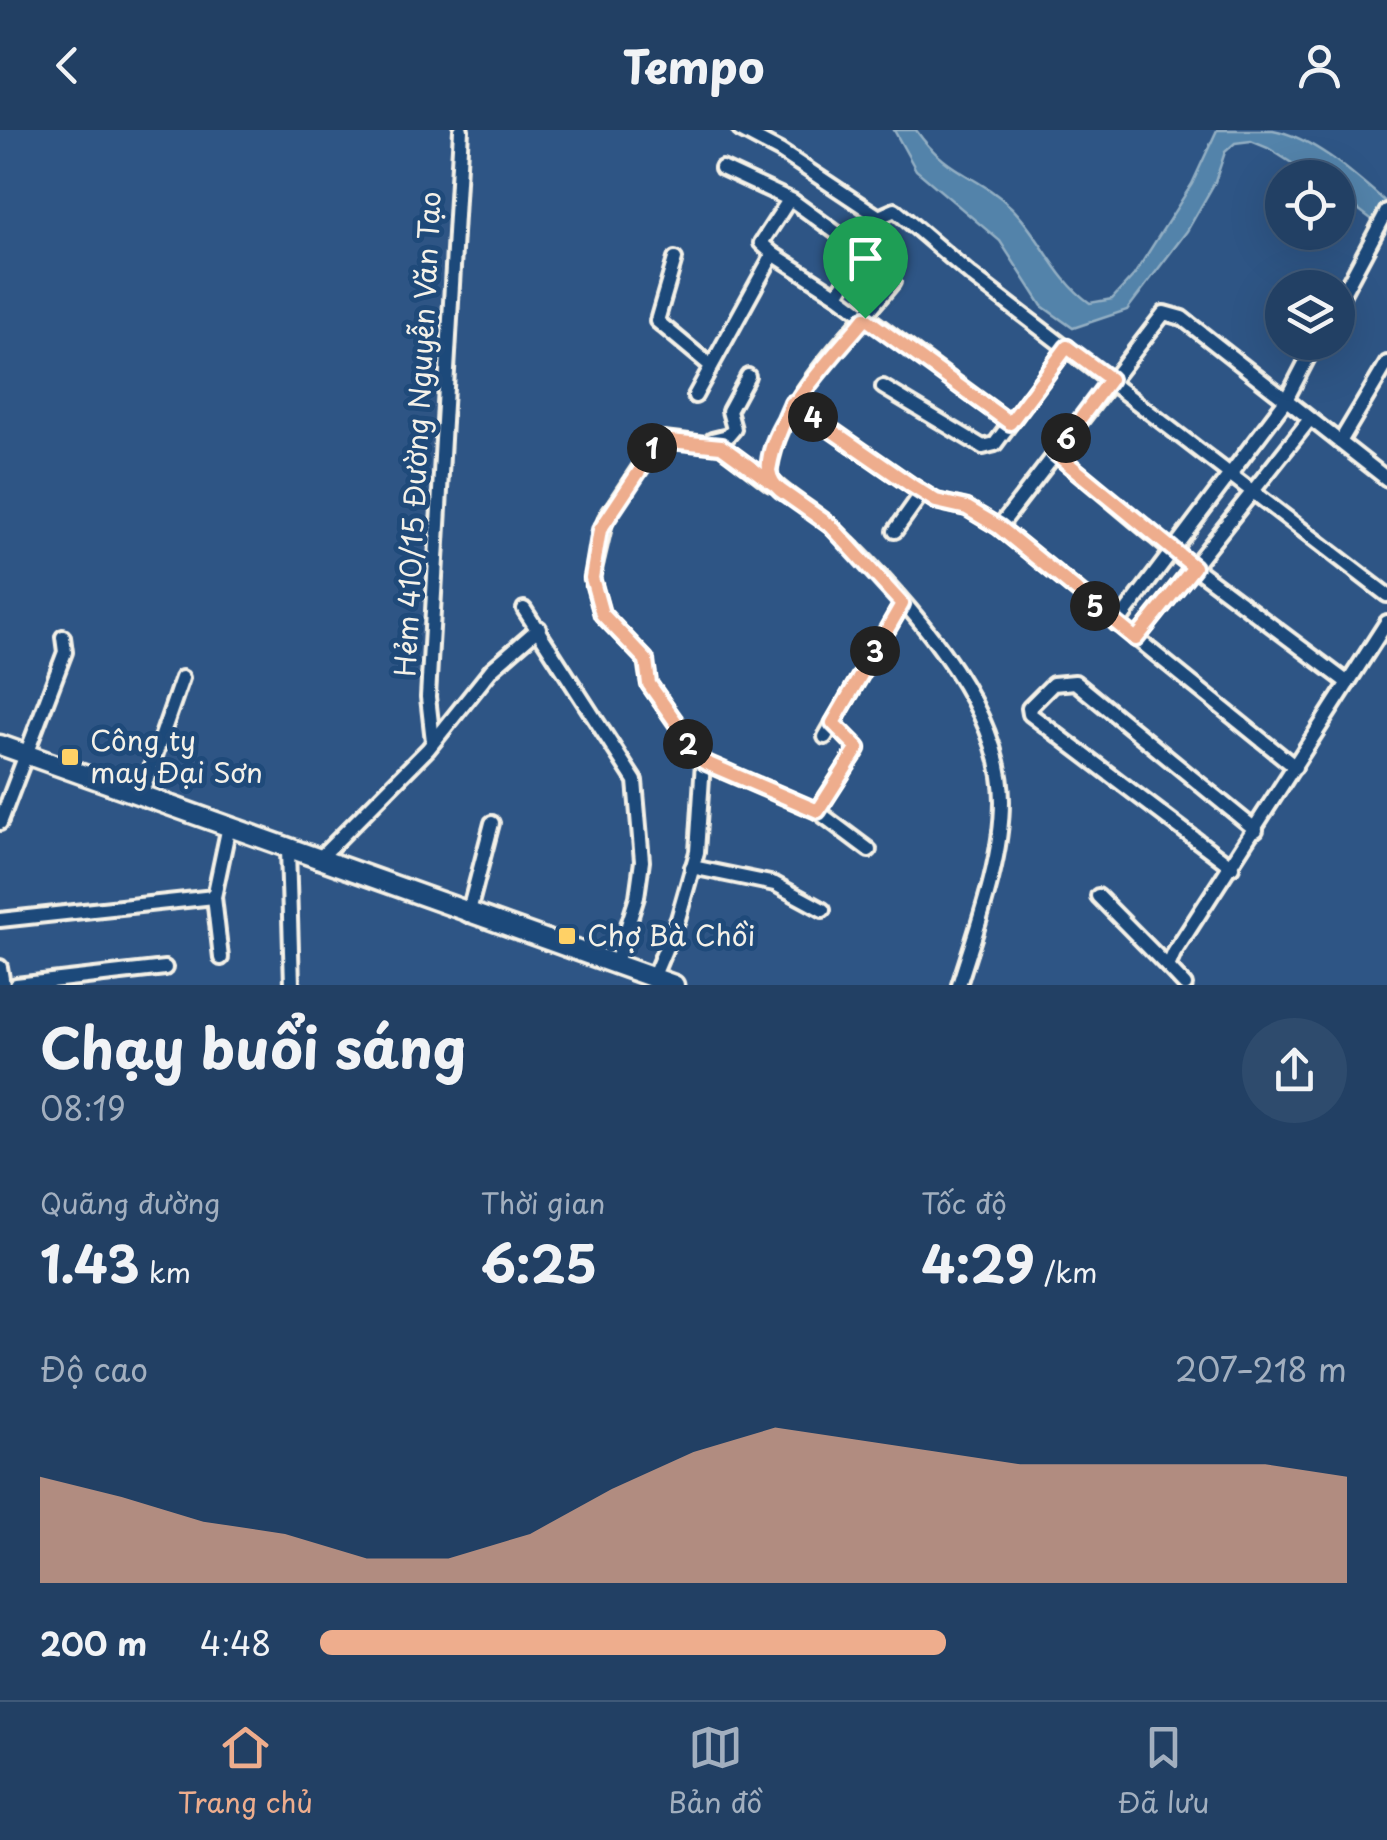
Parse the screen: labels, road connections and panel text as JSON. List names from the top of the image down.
{
  "streets": {
    "street": ["Hẻm 410/15 Đường Nguyễn Văn Tạo"]
  },
  "places": {
    "transit": ["Công ty may Đại Sơn", "Chợ Bà Chồi"]
  },
  "page": {
    "header": "Tempo",
    "pins": [
      "4",
      "6",
      "1",
      "5",
      "3",
      "2"
    ],
    "heading": ["Chạy buổi sáng", "08:19"],
    "stats": [
      ["Quãng đường", "1.43 km"],
      ["Thời gian", "6:25"],
      ["Tốc độ", "4:29 /km"]
    ],
    "chart": ["Độ cao", "207–218 m"],
    "list": [
      {
        "name": "200 m",
        "note": "4:48"
      }
    ],
    "tabs": ["Trang chủ", "Bản đồ", "Đã lưu"]
  }
}
